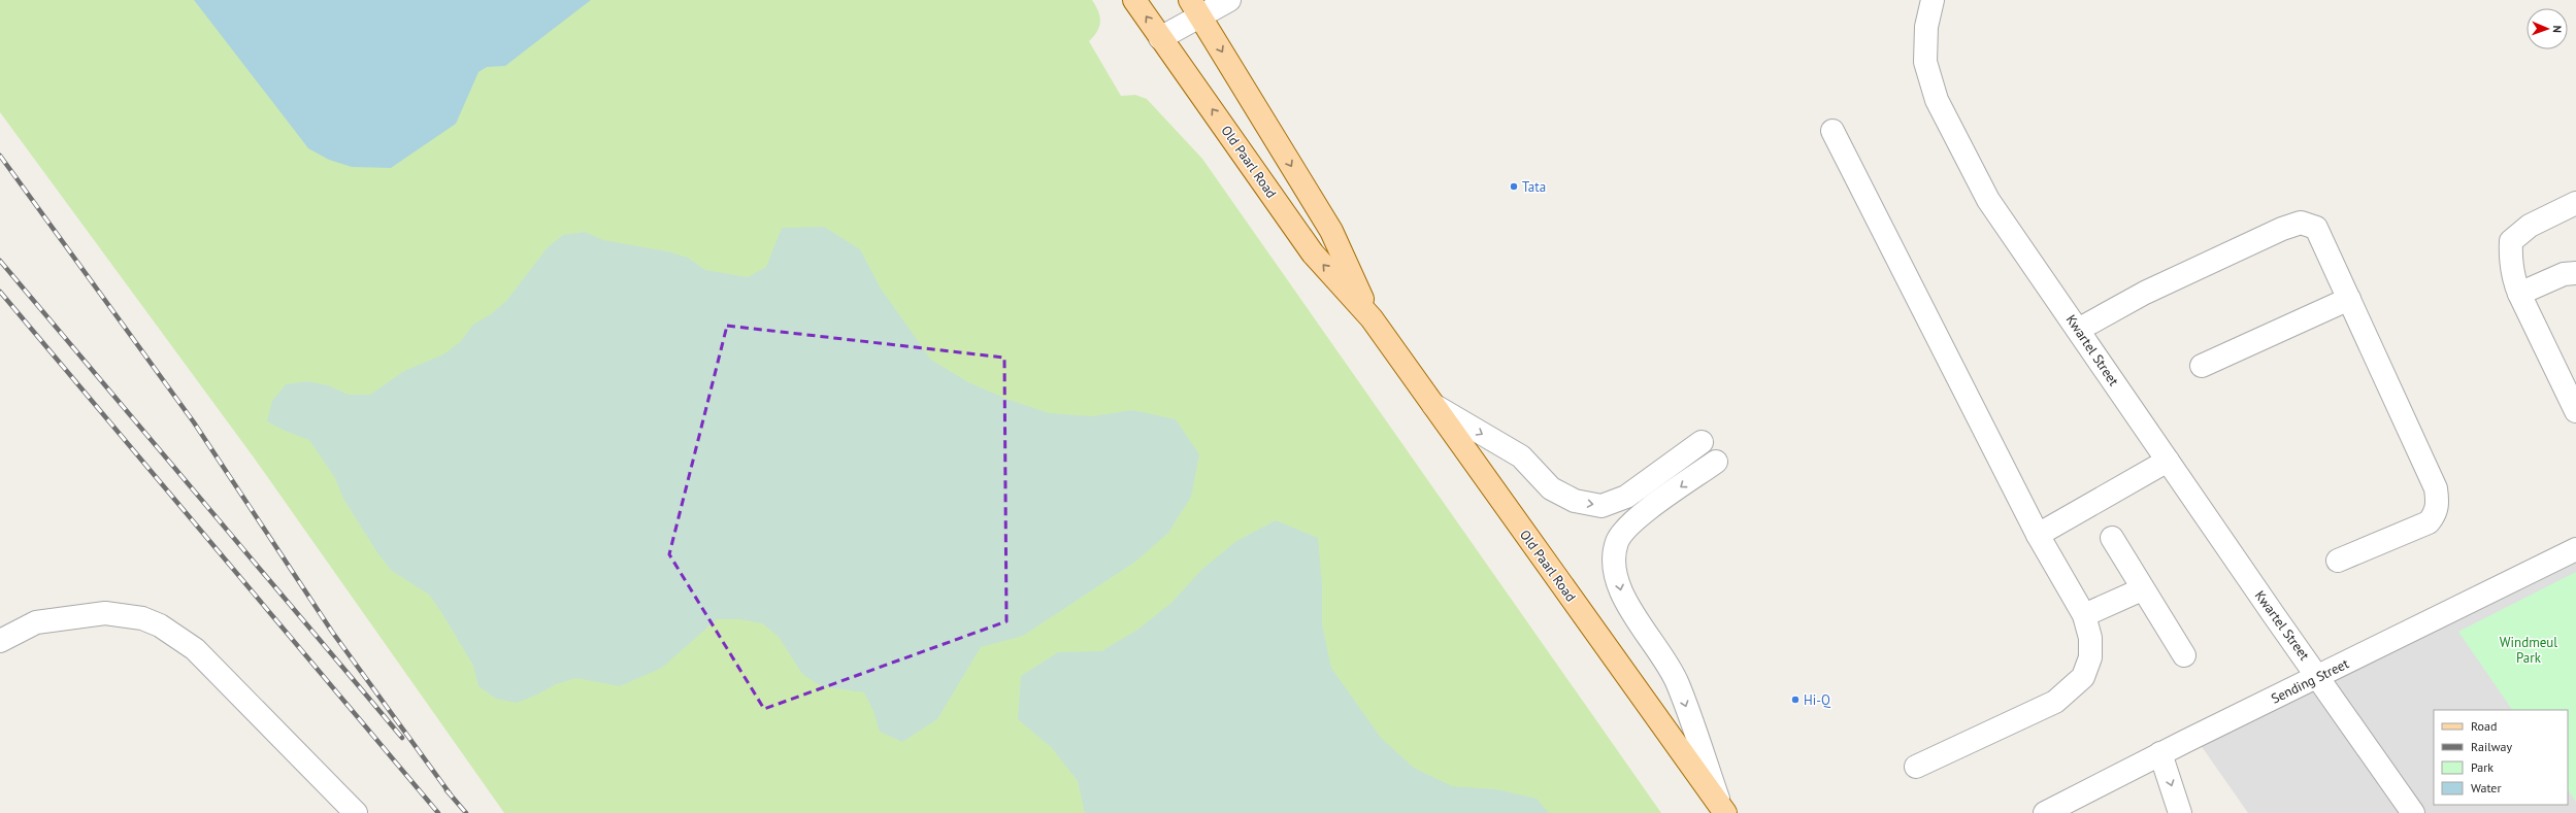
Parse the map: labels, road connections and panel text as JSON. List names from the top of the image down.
{
  "streets": {
    "main road": ["Old Paarl Road"],
    "street": ["Kwartel Street", "Sending Street"]
  },
  "crossings": [
    ["Kwartel Street", "Sending Street"]
  ],
  "parks": ["Windmeul Park"],
  "places": ["Tata", "Hi-Q"],
  "legend": [
    "Road",
    "Railway",
    "Park",
    "Water"
  ],
  "north": "right"
}
